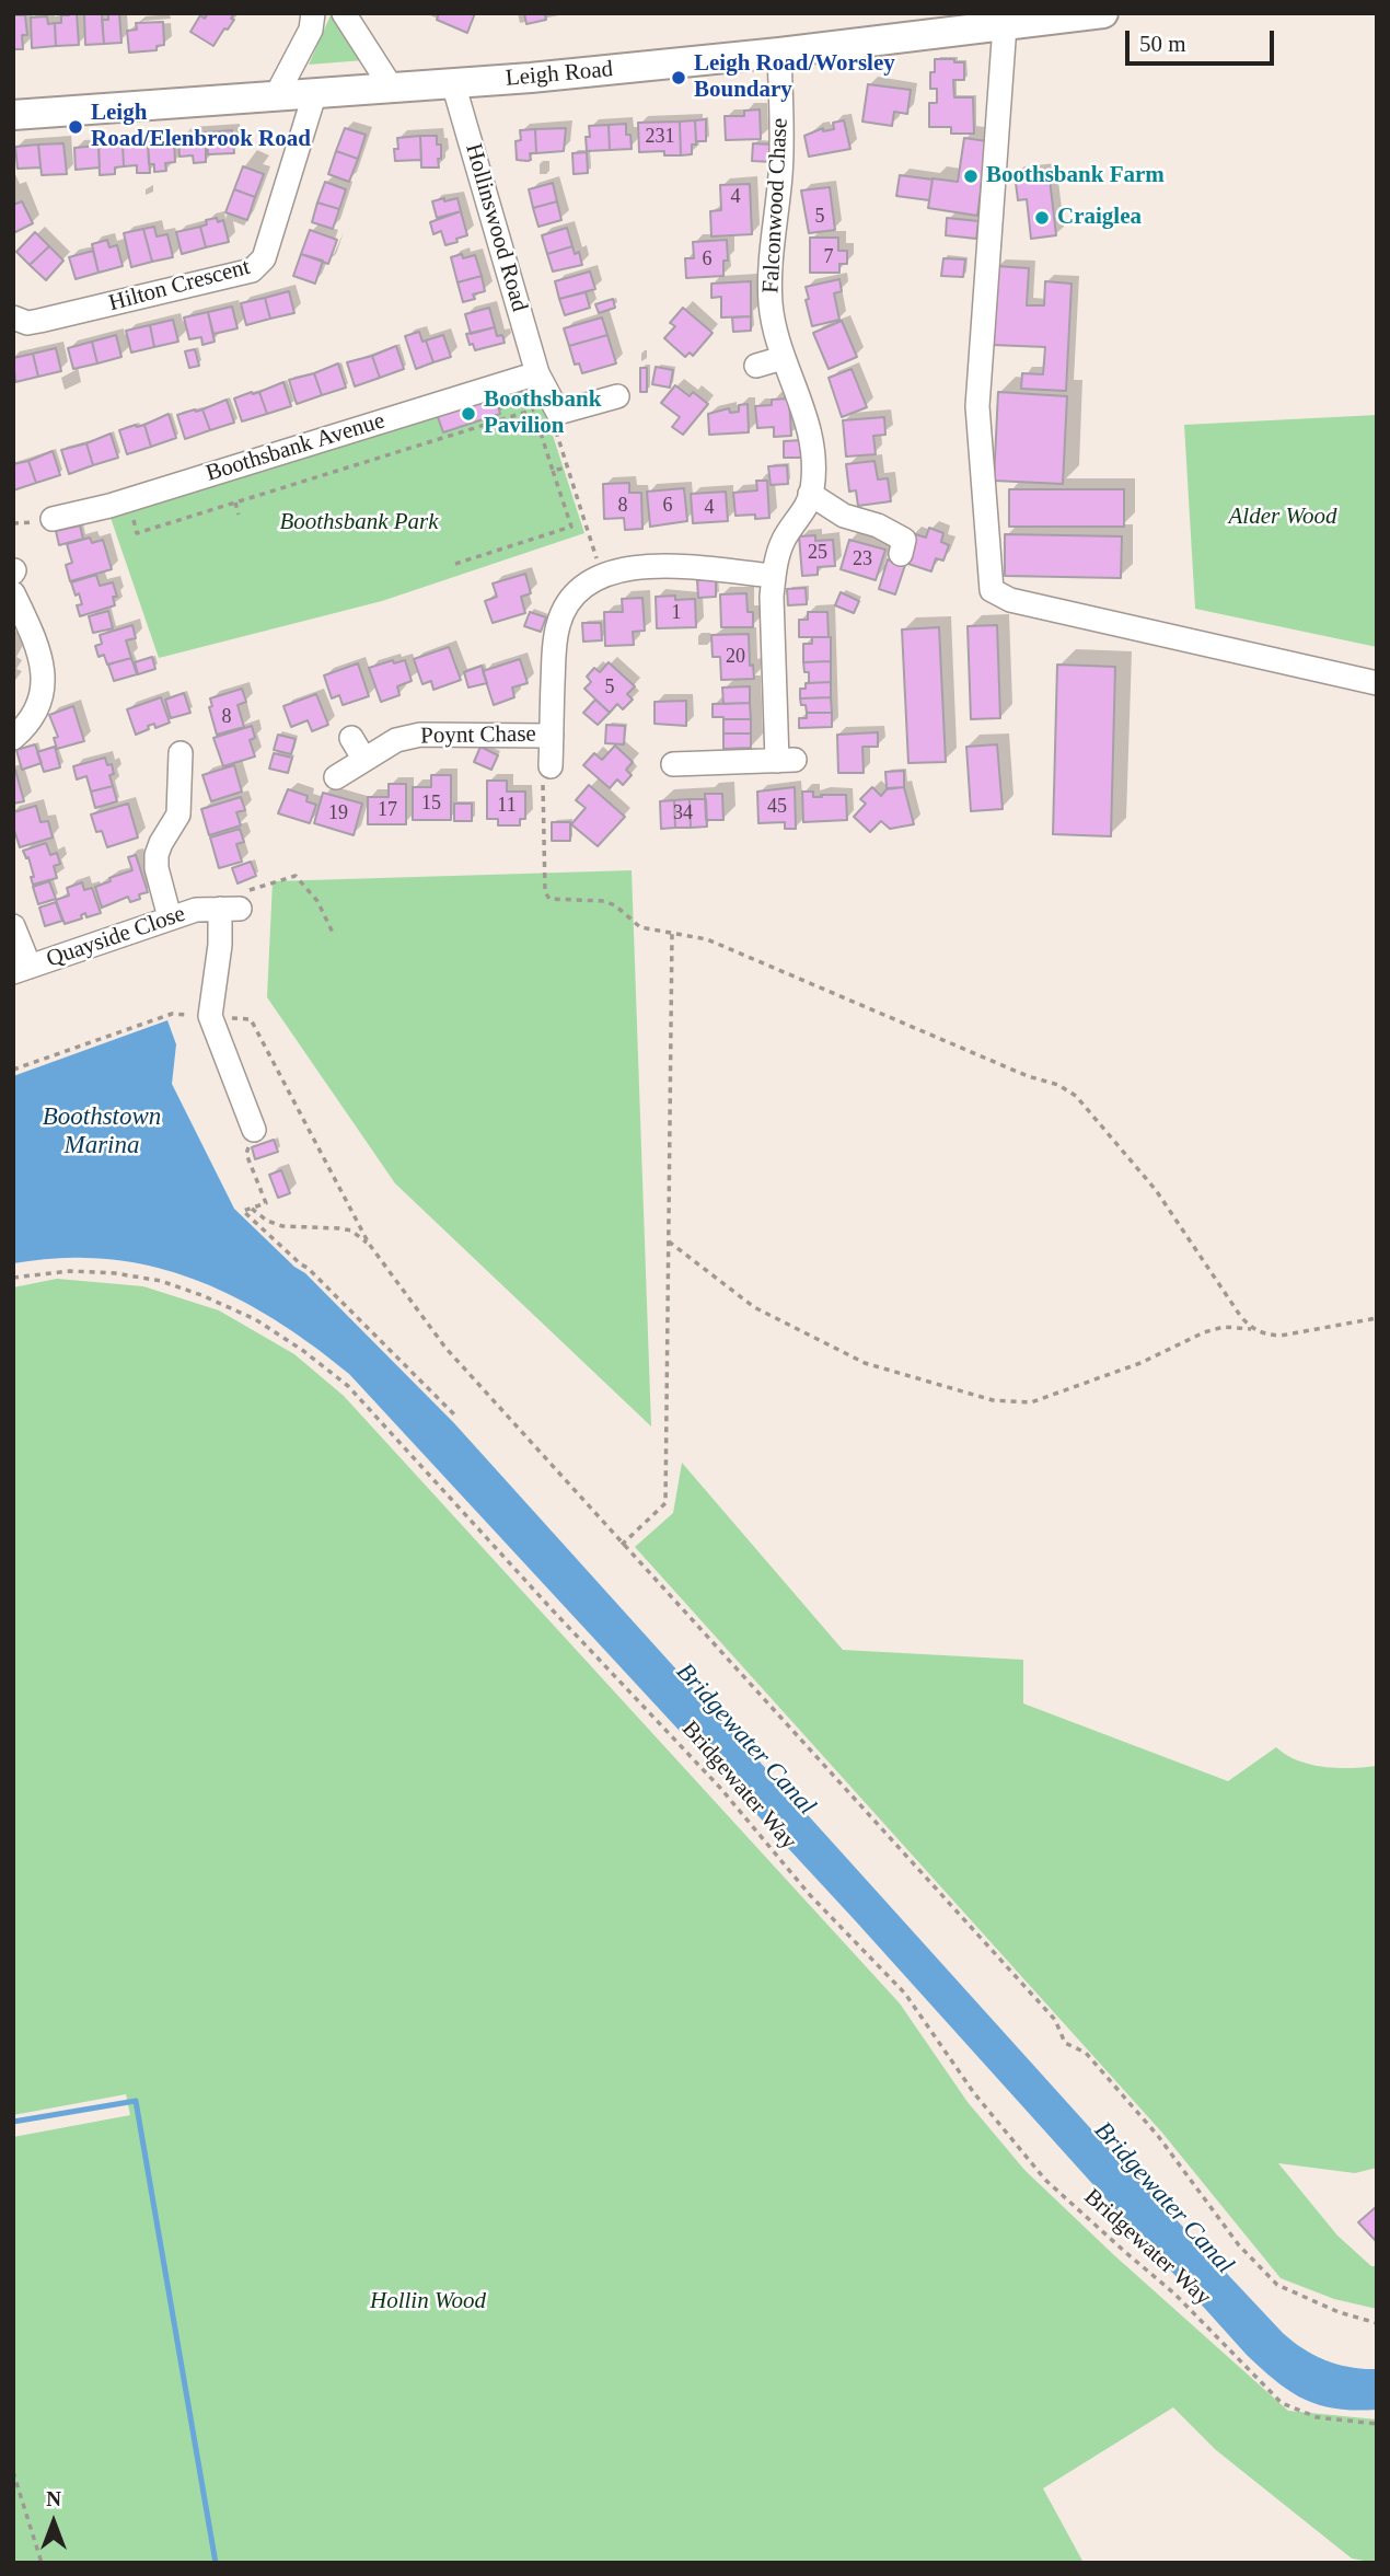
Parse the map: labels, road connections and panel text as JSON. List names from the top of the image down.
{
  "streets": {
    "main road": ["Leigh Road"],
    "street": [
      "Falconwood Chase",
      "Hollinswood Road",
      "Hilton Crescent",
      "Boothsbank Avenue",
      "Poynt Chase",
      "Quayside Close"
    ],
    "path": ["Bridgewater Way"]
  },
  "crossings": [
    ["Leigh Road", "Falconwood Chase"],
    ["Leigh Road", "Hollinswood Road"],
    ["Leigh Road", "Hilton Crescent"],
    ["Falconwood Chase", "Poynt Chase"],
    ["Hollinswood Road", "Boothsbank Avenue"]
  ],
  "water": ["Boothstown Marina", "Bridgewater Canal"],
  "parks": ["Alder Wood", "Boothsbank Park", "Hollin Wood"],
  "places": [
    "Leigh Road/Worsley Boundary",
    "Leigh Road/Elenbrook Road",
    "Boothsbank Farm",
    "Craiglea",
    "Boothsbank Pavilion"
  ],
  "house_numbers": [
    "231",
    "4",
    "5",
    "7",
    "6",
    "8",
    "6",
    "4",
    "25",
    "23",
    "1",
    "20",
    "5",
    "8",
    "15",
    "11",
    "45",
    "17",
    "19",
    "34"
  ],
  "scale_bar": "50 m",
  "north": "top"
}
